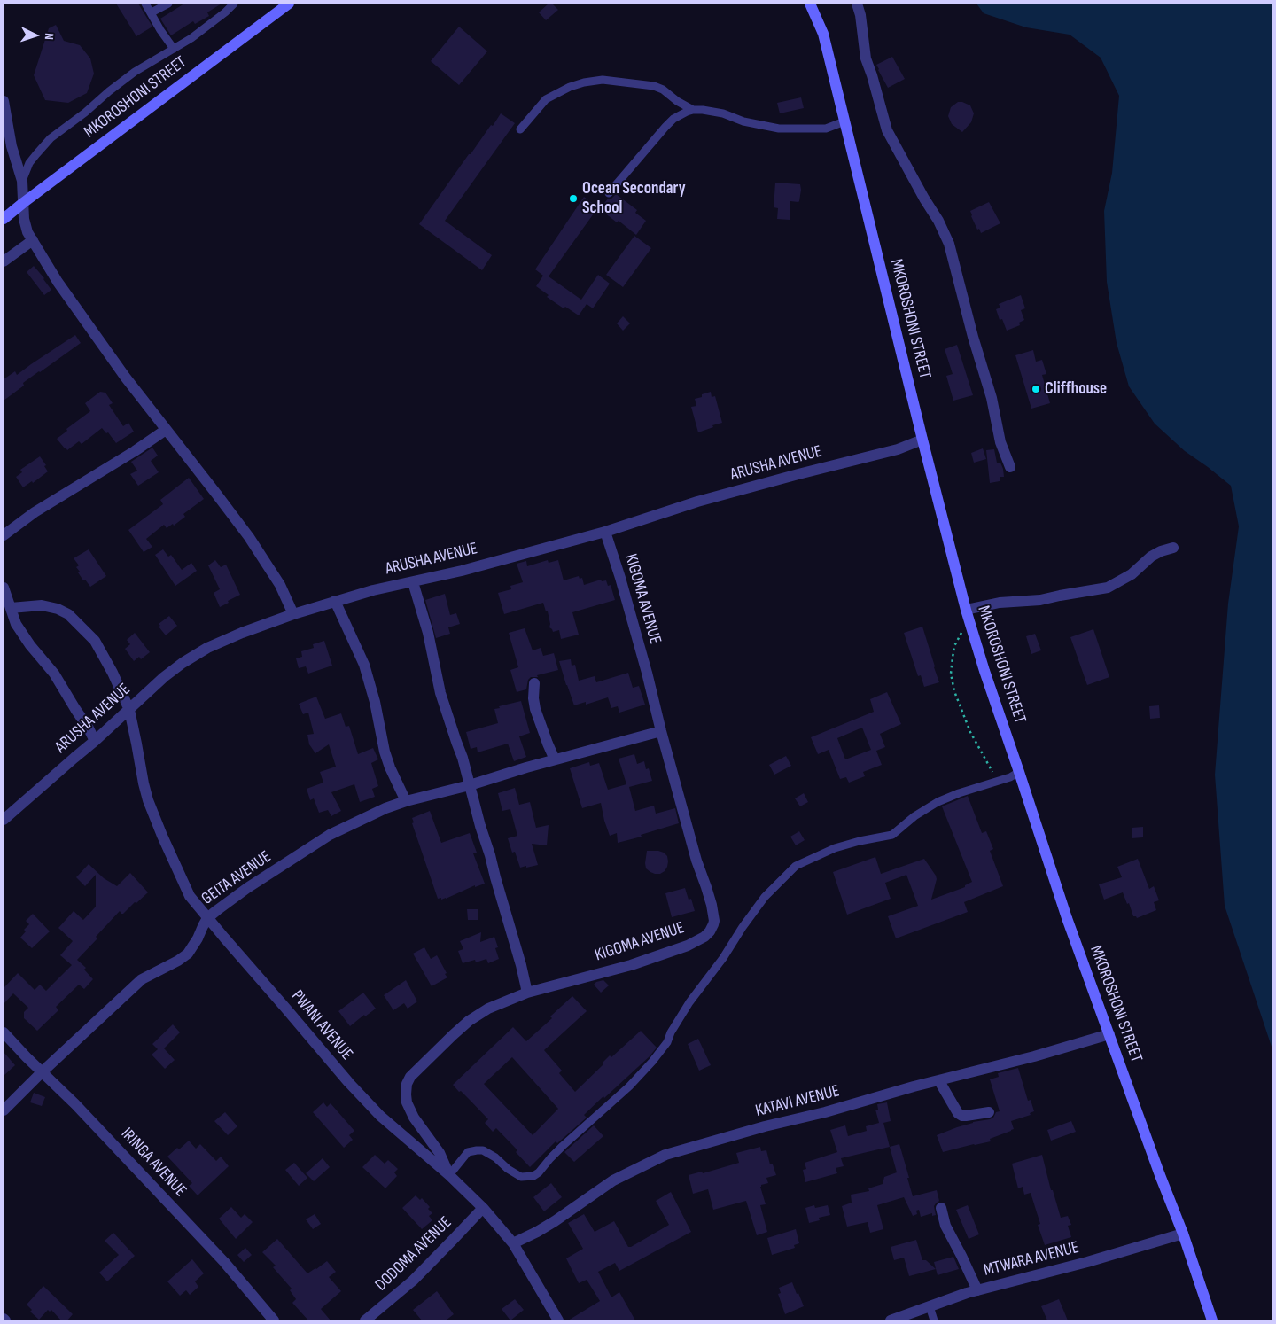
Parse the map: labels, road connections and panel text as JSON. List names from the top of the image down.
{
  "streets": {
    "street": [
      "MKOROSHONI STREET",
      "ARUSHA AVENUE",
      "KIGOMA AVENUE",
      "GEITA AVENUE",
      "PWANI AVENUE",
      "KATAVI AVENUE",
      "IRINGA AVENUE",
      "DODOMA AVENUE",
      "MTWARA AVENUE"
    ]
  },
  "crossings": [
    ["MKOROSHONI STREET", "ARUSHA AVENUE"],
    ["MKOROSHONI STREET", "KATAVI AVENUE"],
    ["MKOROSHONI STREET", "MTWARA AVENUE"],
    ["ARUSHA AVENUE", "KIGOMA AVENUE"],
    ["ARUSHA AVENUE", "PWANI AVENUE"],
    ["KIGOMA AVENUE", "GEITA AVENUE"],
    ["KIGOMA AVENUE", "PWANI AVENUE"],
    ["GEITA AVENUE", "PWANI AVENUE"],
    ["GEITA AVENUE", "IRINGA AVENUE"],
    ["PWANI AVENUE", "KATAVI AVENUE"],
    ["PWANI AVENUE", "DODOMA AVENUE"]
  ],
  "places": ["Ocean Secondary School", "Cliffhouse"],
  "north": "right"
}
